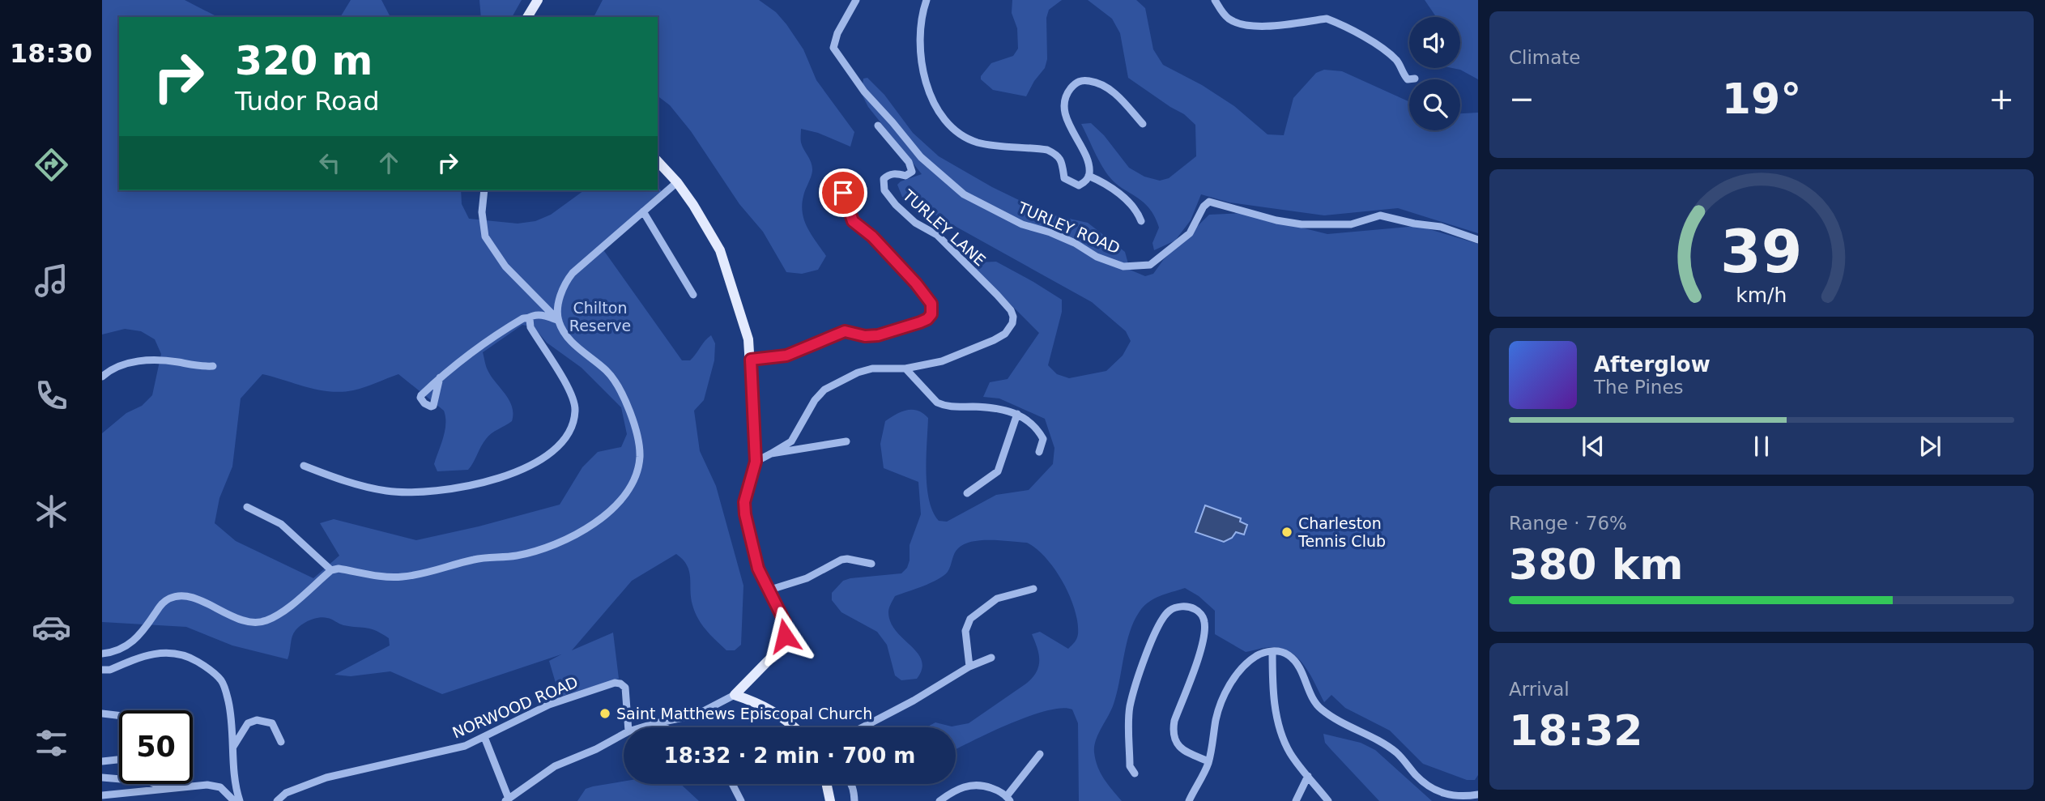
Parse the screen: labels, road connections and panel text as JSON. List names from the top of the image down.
{
  "streets": {
    "street": ["TURLEY LANE", "TURLEY ROAD", "NORWOOD ROAD"]
  },
  "parks": ["Chilton Reserve"],
  "places": ["Charleston Tennis Club", "Saint Matthews Episcopal Church"],
  "page": {
    "tabs": "18:30",
    "tile": [
      "Climate",
      ["Range · 76%", "380 km"],
      ["Arrival", "18:32"]
    ],
    "turn": ["320 m", "Tudor Road"],
    "heat": ["−", "19°", "+"],
    "song": ["Afterglow", "The Pines"],
    "limit": "50",
    "trip": "18:32 · 2 min · 700 m",
    "gauge": ["39", "km/h"]
  }
}
